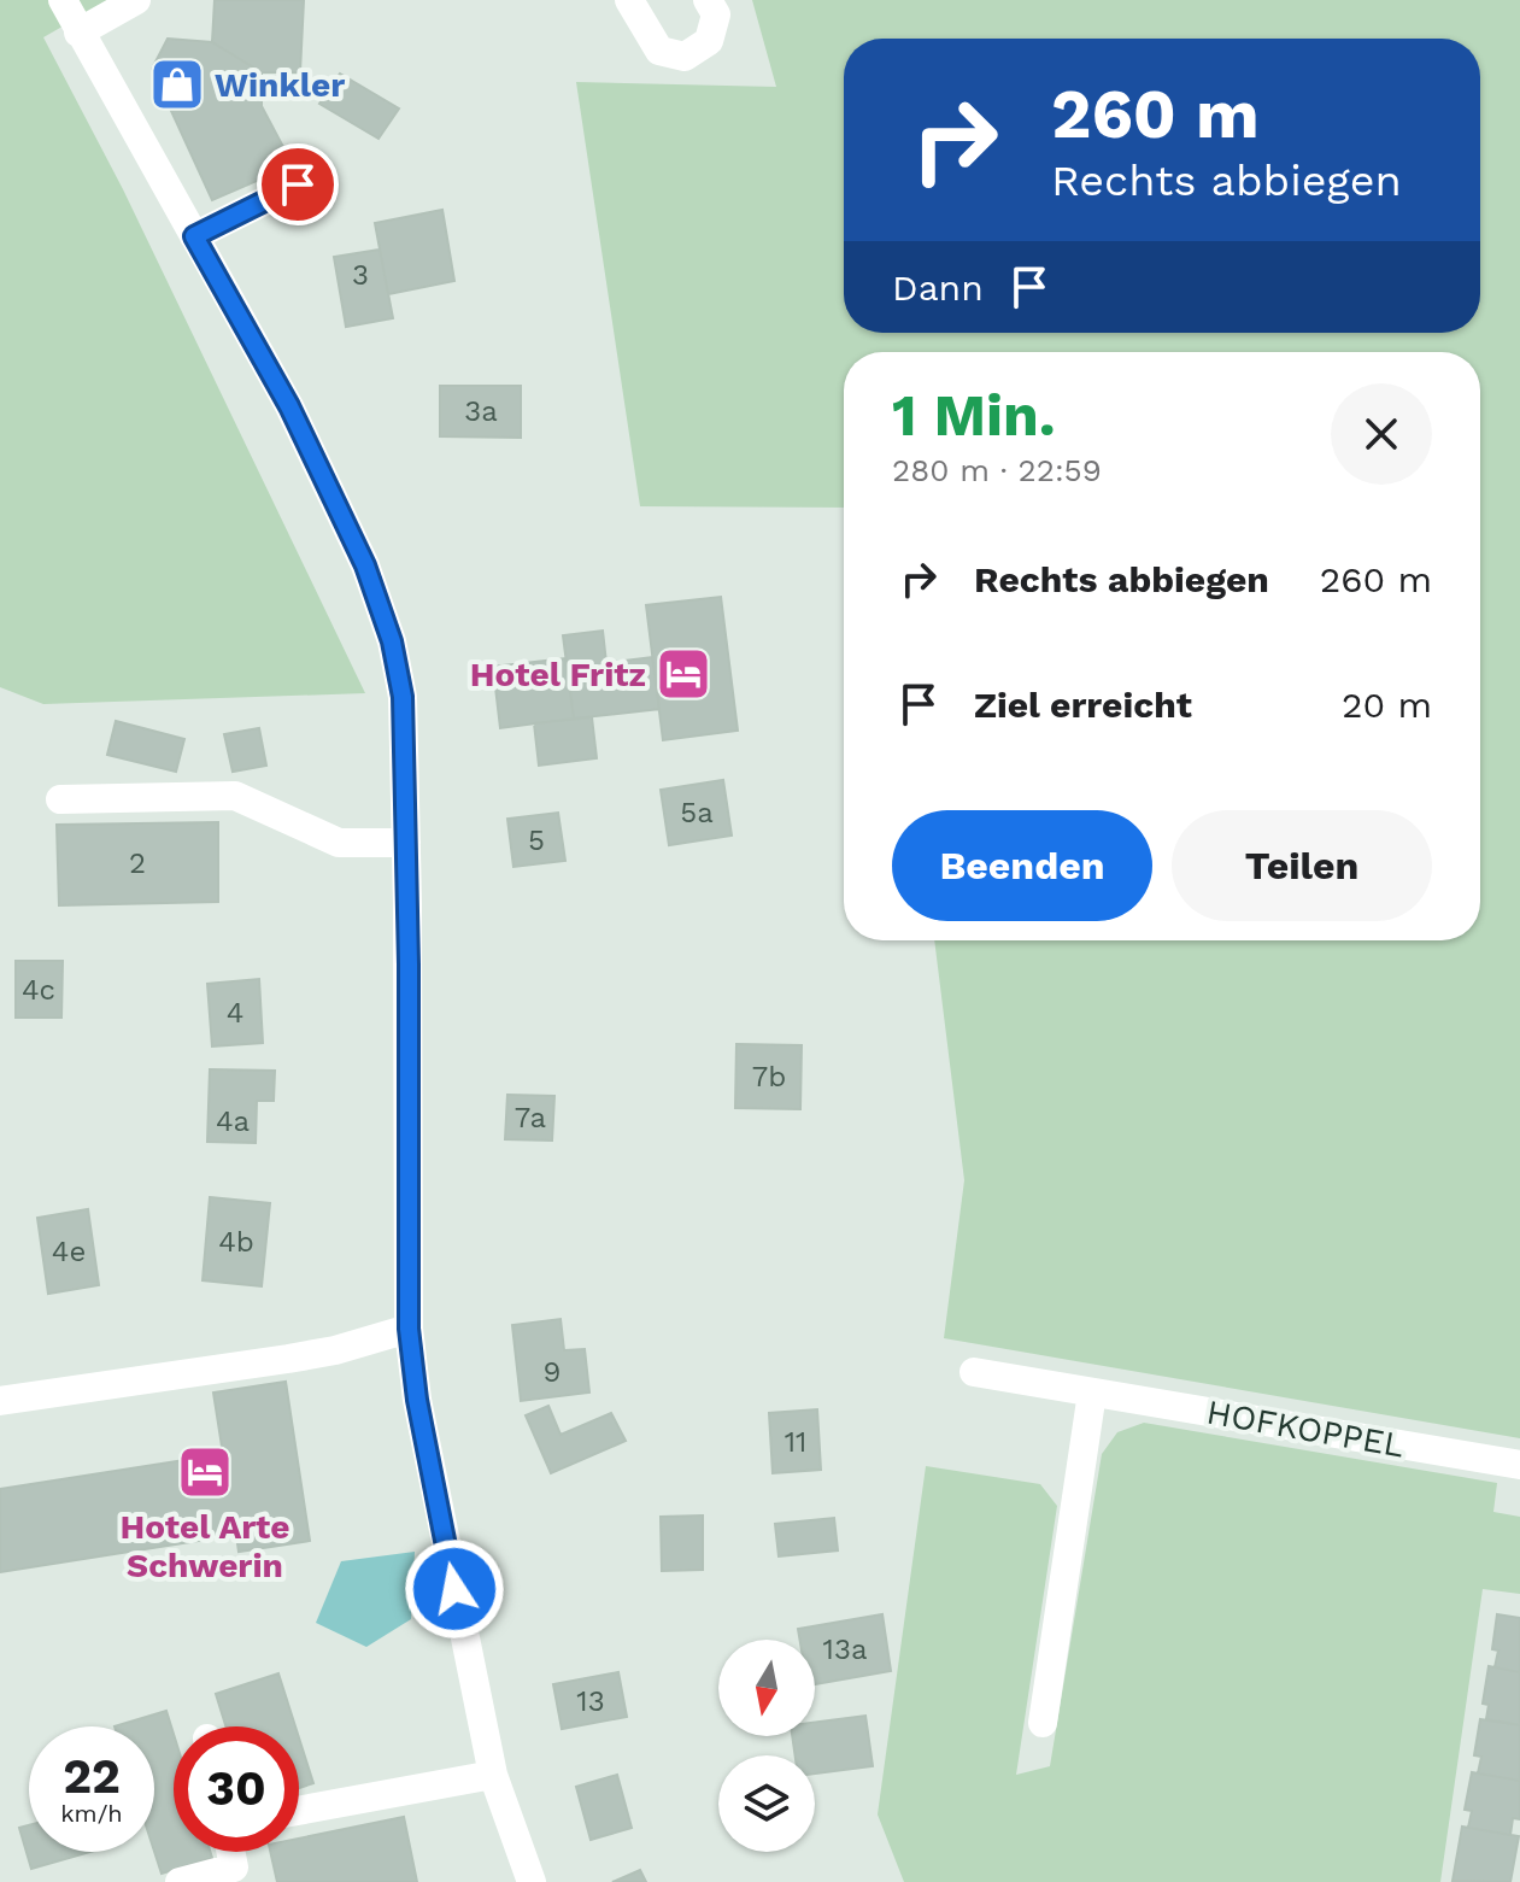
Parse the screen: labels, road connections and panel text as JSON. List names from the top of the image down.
{
  "streets": {
    "street": ["HOFKOPPEL"]
  },
  "places": {
    "shop": ["Winkler"],
    "hotel": ["Hotel Fritz", "Hotel Arte Schwerin"]
  },
  "house_numbers": [
    "3",
    "3a",
    "5a",
    "5",
    "2",
    "4c",
    "4",
    "7b",
    "7a",
    "4a",
    "4b",
    "4e",
    "9",
    "11",
    "13a",
    "13"
  ],
  "north": "bottom",
  "page": {
    "turn": ["260 m", "Rechts abbiegen"],
    "then": "Dann",
    "heading": ["1 Min.", "280 m · 22:59"],
    "list": [
      {
        "name": "Rechts abbiegen",
        "value": "260 m"
      },
      {
        "name": "Ziel erreicht",
        "value": "20 m"
      }
    ],
    "buttons": ["Beenden", "Teilen"],
    "speed": "22 km/h",
    "limit": "30"
  }
}
